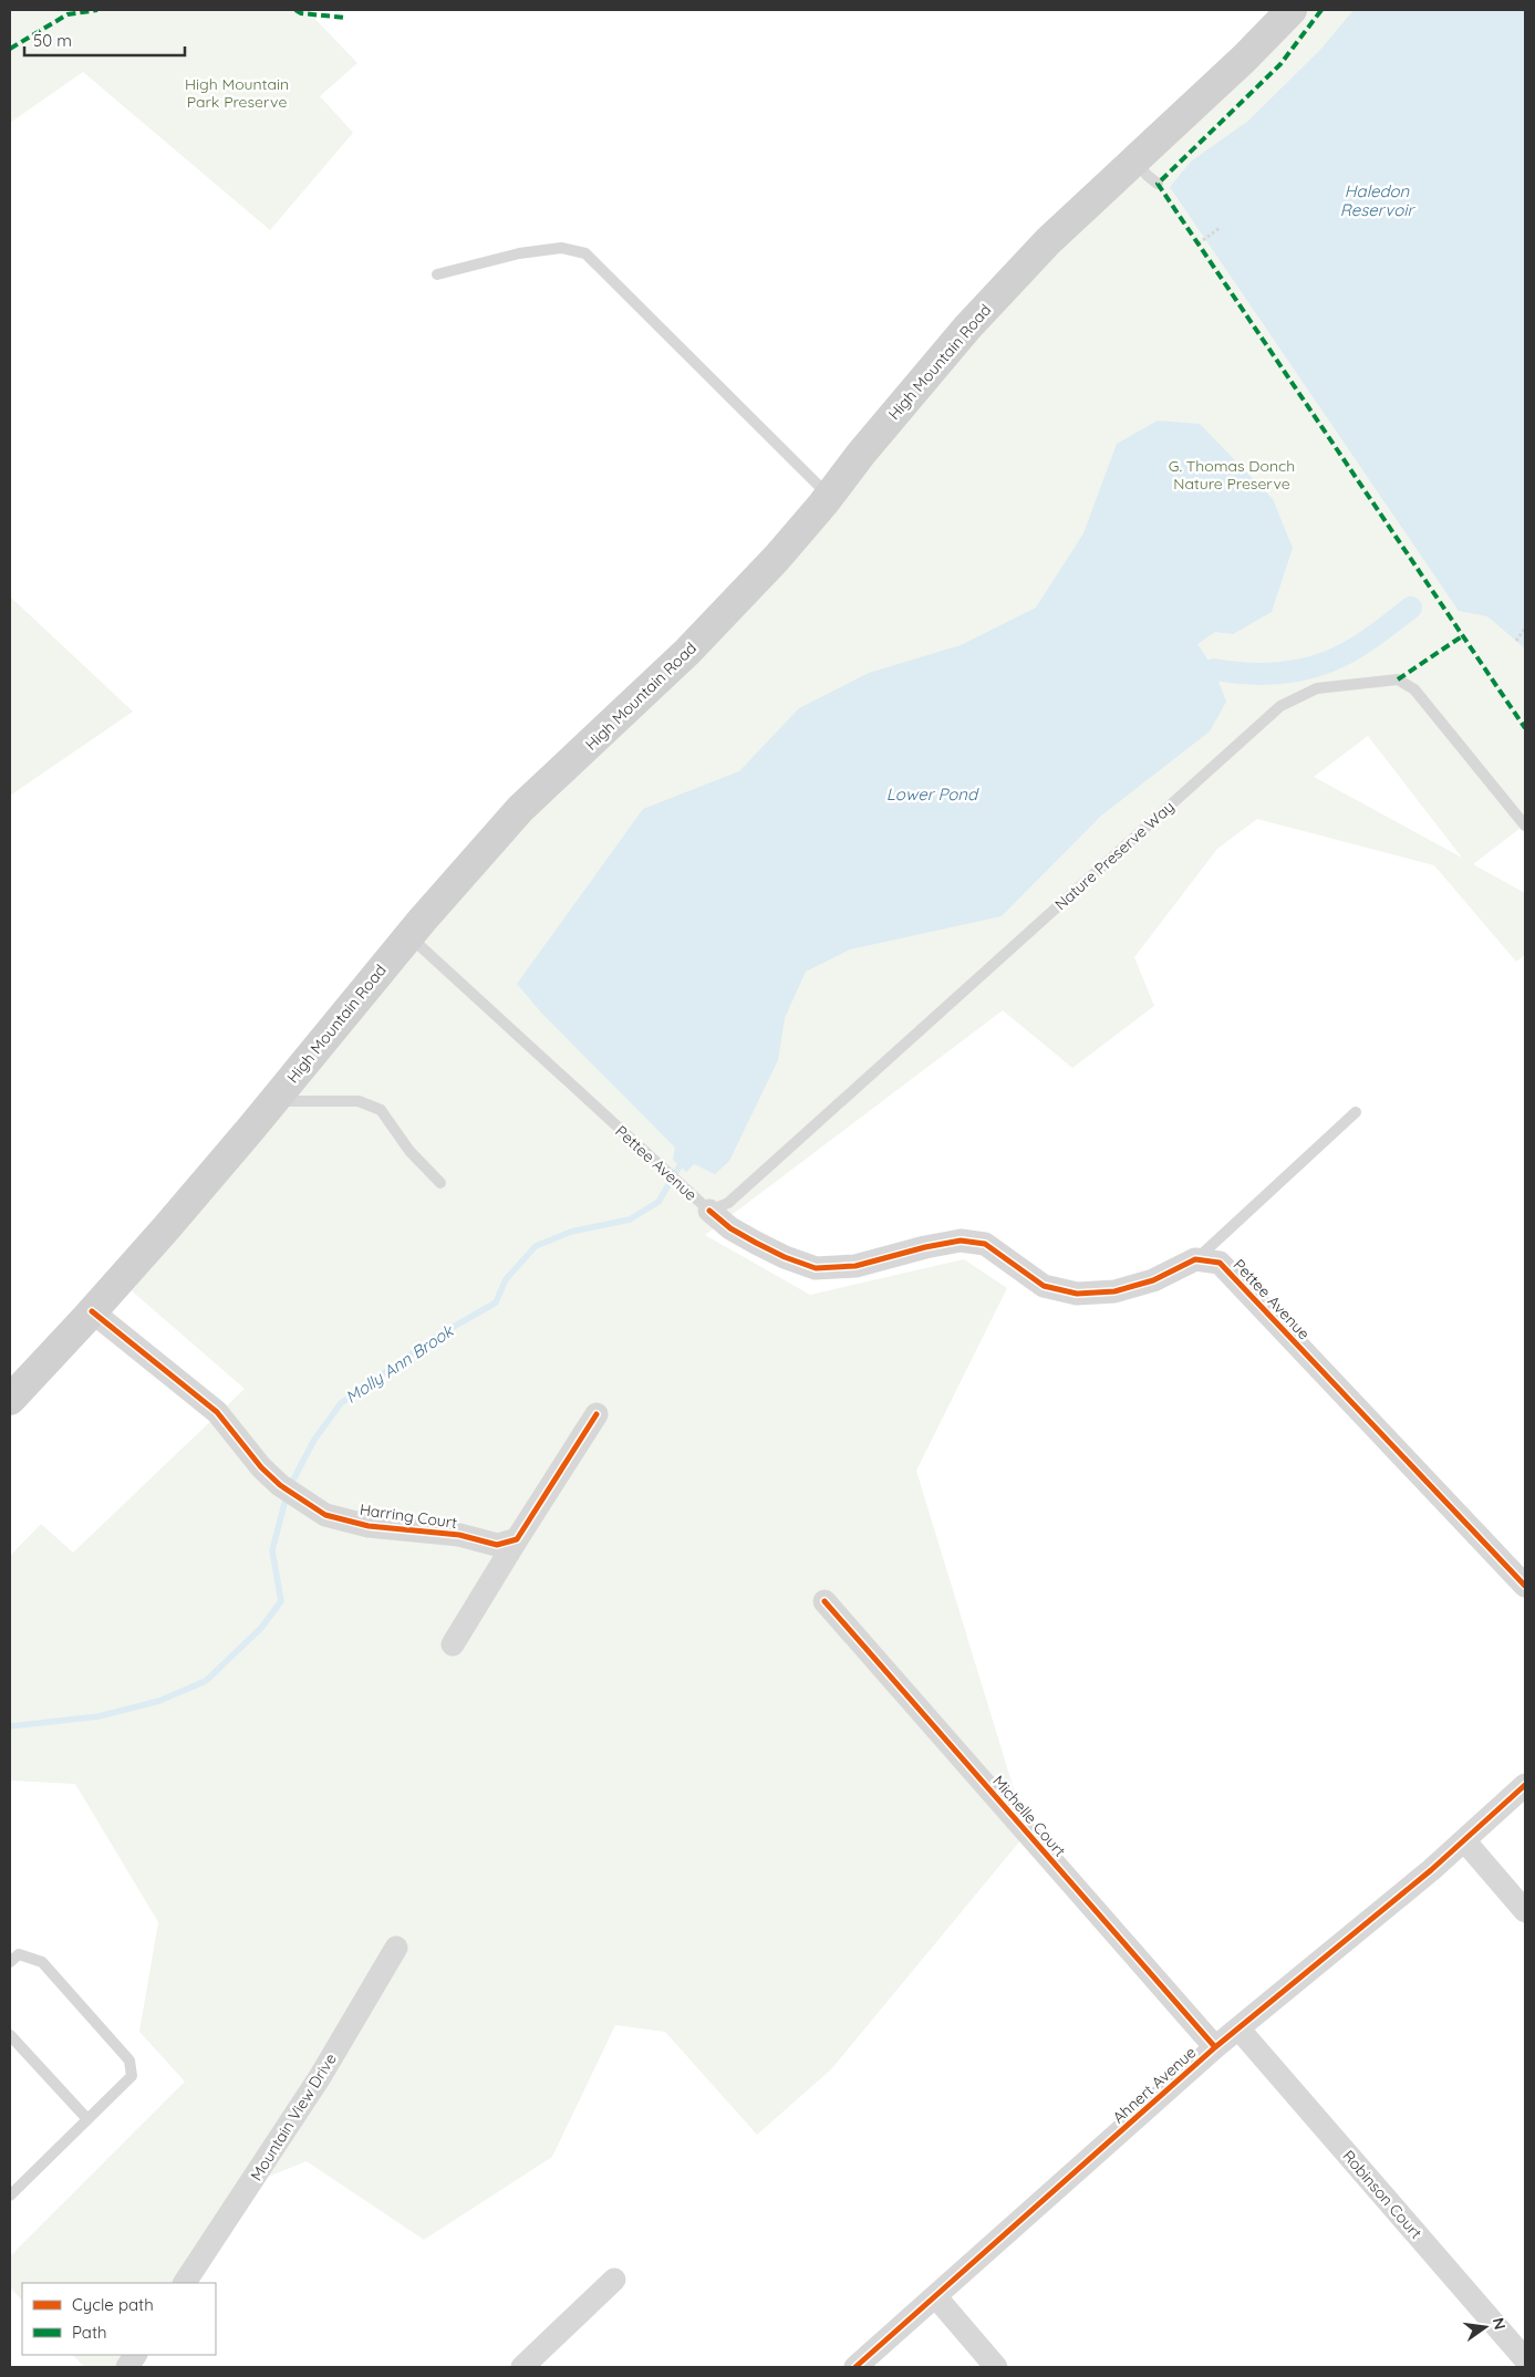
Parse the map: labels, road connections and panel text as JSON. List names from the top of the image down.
{
  "streets": {
    "main road": ["High Mountain Road"],
    "street": [
      "Pettee Avenue",
      "Harring Court",
      "Michelle Court",
      "Ahnert Avenue",
      "Mountain View Drive",
      "Robinson Court"
    ],
    "lane": ["Nature Preserve Way"]
  },
  "crossings": [
    ["High Mountain Road", "Pettee Avenue"],
    ["High Mountain Road", "Harring Court"],
    ["Nature Preserve Way", "Pettee Avenue"],
    ["Michelle Court", "Ahnert Avenue"],
    ["Ahnert Avenue", "Robinson Court"]
  ],
  "water": ["Haledon Reservoir", "Lower Pond", "Molly Ann Brook"],
  "parks": ["High Mountain Park Preserve", "G. Thomas Donch Nature Preserve"],
  "legend": ["Cycle path", "Path"],
  "scale_bar": "50 m",
  "north": "right"
}
